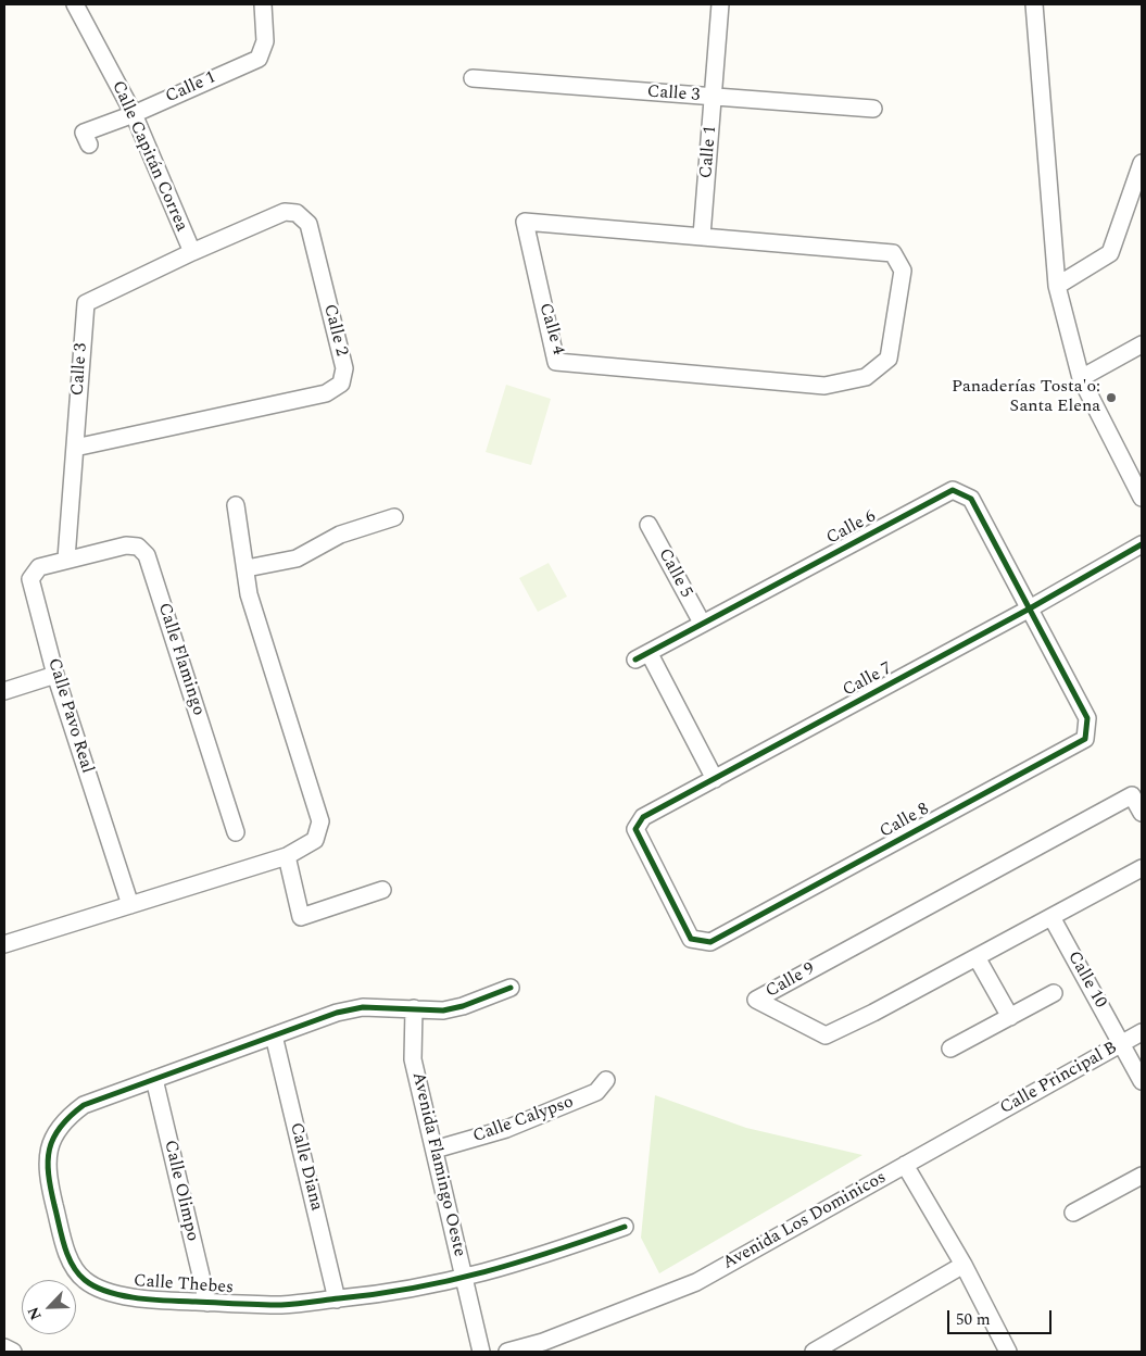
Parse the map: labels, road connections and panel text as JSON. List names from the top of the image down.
{
  "streets": {
    "street": [
      "Calle 1",
      "Calle 3",
      "Calle Capitán Correa",
      "Calle 4",
      "Calle 2",
      "Calle 6",
      "Calle 5",
      "Calle Flamingo",
      "Calle 7",
      "Calle Pavo Real",
      "Calle 8",
      "Calle 10",
      "Calle 9",
      "Calle Principal B",
      "Calle Calypso",
      "Avenida Flamingo Oeste",
      "Calle Diana",
      "Calle Olimpo",
      "Avenida Los Dominicos",
      "Calle Thebes"
    ]
  },
  "crossings": [
    ["Calle 1", "Calle 3"],
    ["Calle 1", "Calle Capitán Correa"],
    ["Calle 1", "Calle 4"],
    ["Calle 3", "Calle Capitán Correa"],
    ["Calle 3", "Calle 2"],
    ["Calle 3", "Calle Flamingo"],
    ["Calle 3", "Calle Pavo Real"],
    ["Calle Capitán Correa", "Calle 2"],
    ["Calle 6", "Calle 5"],
    ["Calle 6", "Calle 7"],
    ["Calle 6", "Calle 8"],
    ["Calle Flamingo", "Calle Pavo Real"],
    ["Calle 7", "Calle 8"],
    ["Calle 10", "Calle 9"],
    ["Calle 10", "Calle Principal B"],
    ["Calle Principal B", "Avenida Los Dominicos"],
    ["Calle Calypso", "Avenida Flamingo Oeste"],
    ["Avenida Flamingo Oeste", "Calle Thebes"],
    ["Calle Diana", "Calle Thebes"],
    ["Calle Olimpo", "Calle Thebes"]
  ],
  "places": ["Panaderías Tosta'o: Santa Elena"],
  "scale_bar": "50 m",
  "north": "bottom left"
}
